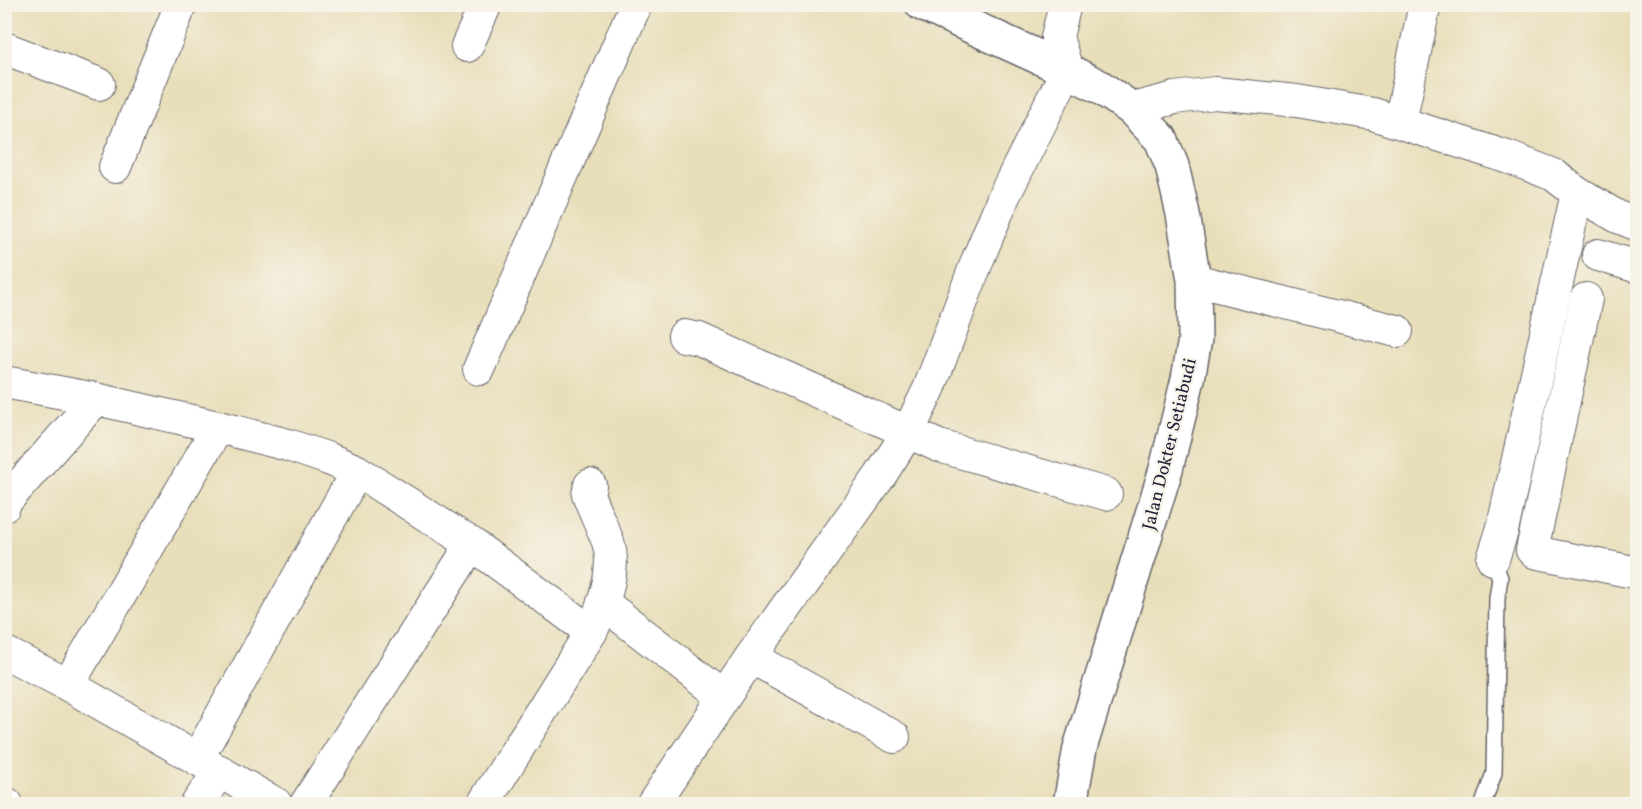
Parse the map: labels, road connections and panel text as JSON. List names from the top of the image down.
{
  "streets": {
    "main road": ["Jalan Dokter Setiabudi"]
  }
}
